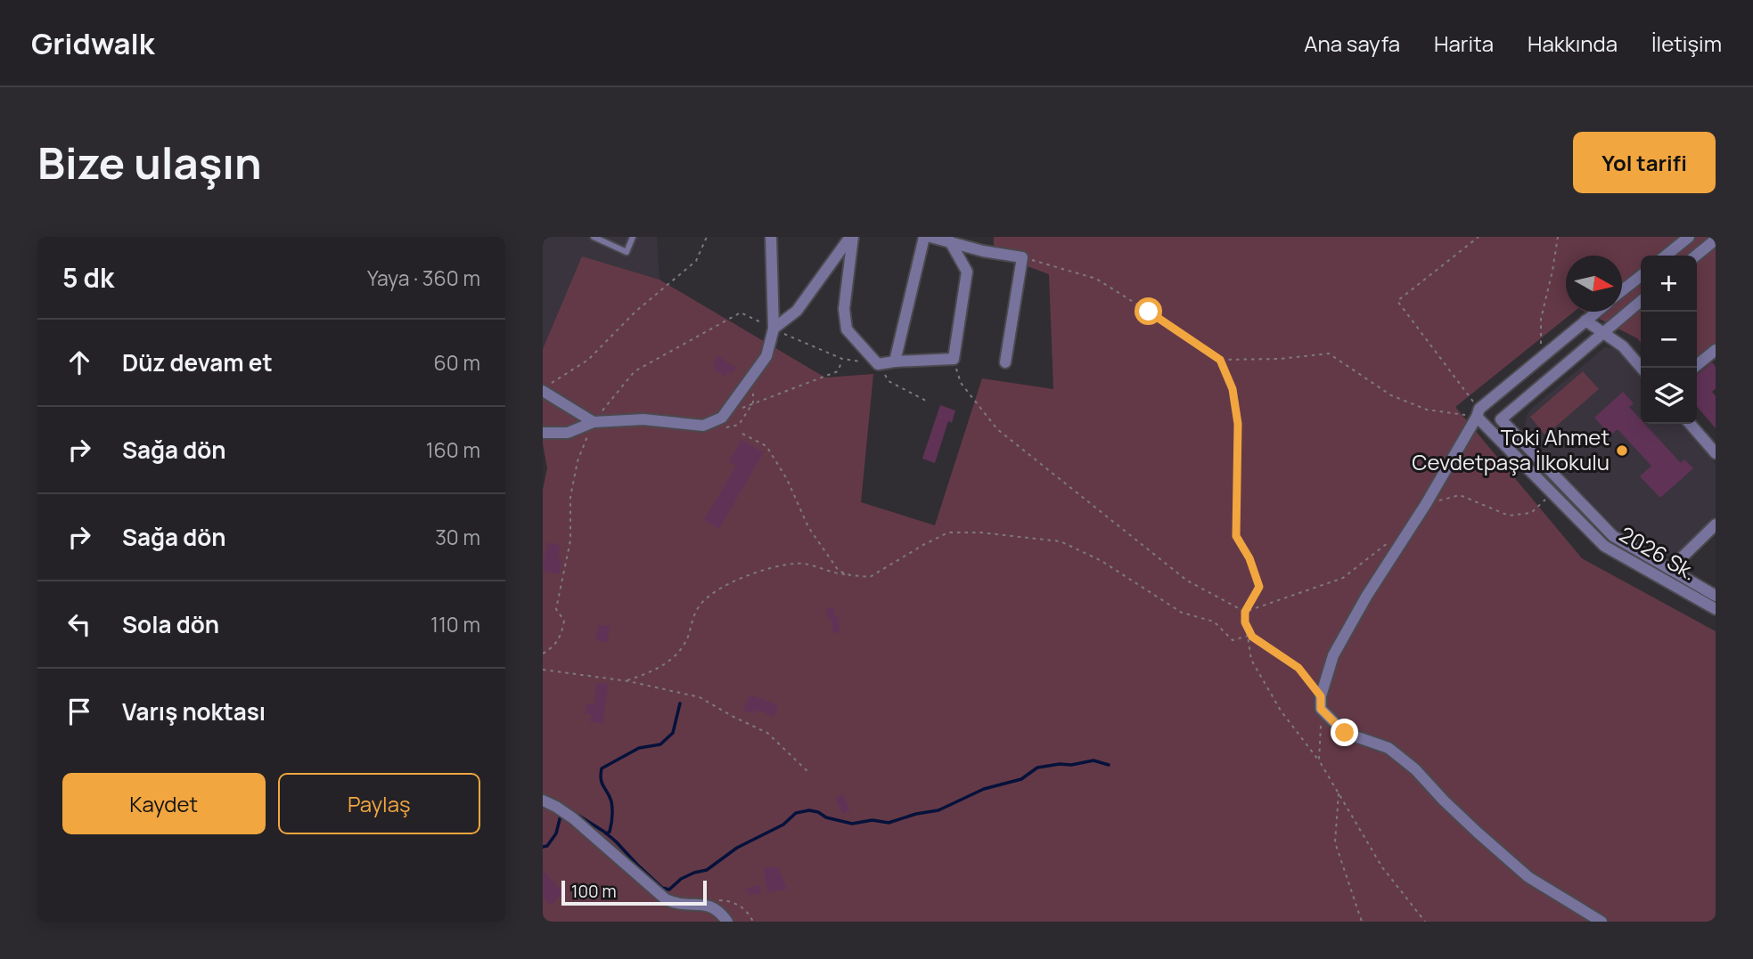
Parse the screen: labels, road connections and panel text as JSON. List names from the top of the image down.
{
  "streets": {
    "street": ["2026 Sk."]
  },
  "places": ["Toki Ahmet Cevdetpaşa İlkokulu"],
  "scale_bar": "100 m",
  "north": "right",
  "page": {
    "header": "Gridwalk",
    "nav": [
      "Ana sayfa",
      "Harita",
      "Hakkında",
      "İletişim"
    ],
    "buttons": [
      "Yol tarifi",
      ["Kaydet", "Paylaş"]
    ],
    "title": "Bize ulaşın",
    "heading": ["5 dk", "Yaya · 360 m"],
    "map_buttons": ["+", "−"],
    "list": [
      ["Düz devam et", "60 m"],
      ["Sağa dön", "160 m"],
      ["Sağa dön", "30 m"],
      ["Sola dön", "110 m"],
      "Varış noktası"
    ],
    "scale": "100 m"
  }
}
